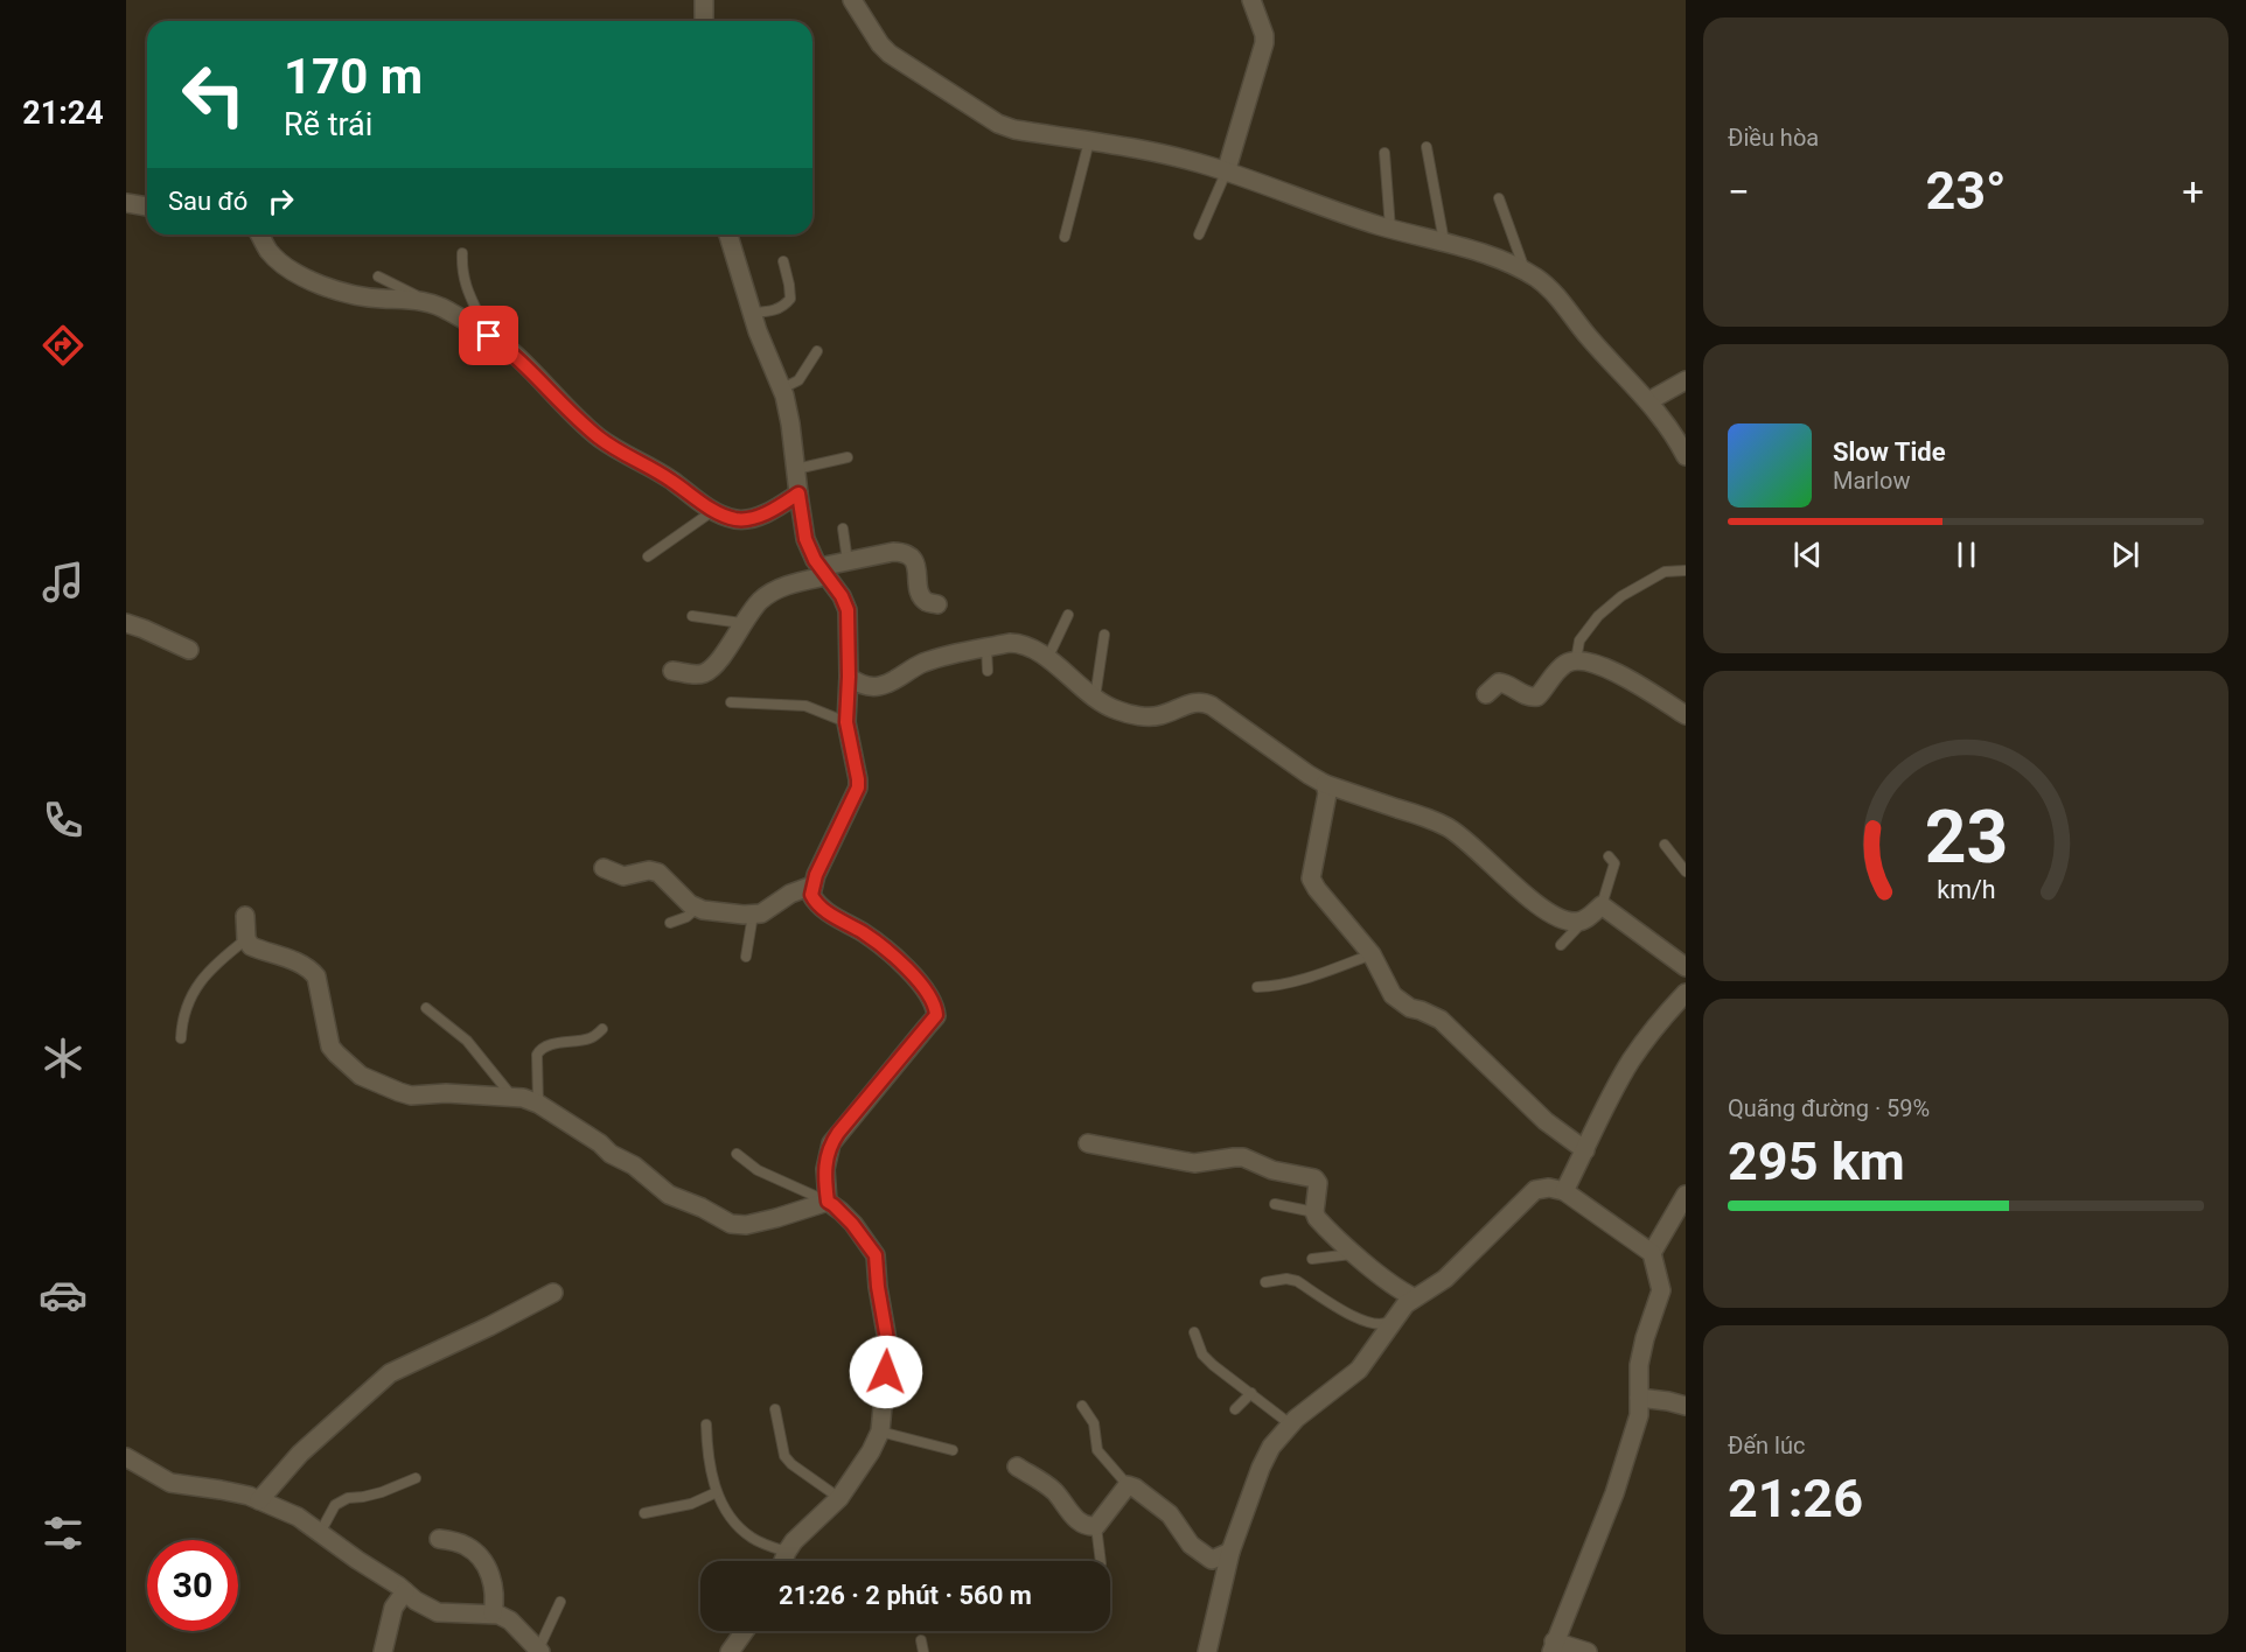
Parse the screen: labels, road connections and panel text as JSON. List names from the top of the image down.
{
  "page": {
    "tabs": "21:24",
    "tile": [
      "Điều hòa",
      ["Quãng đường · 59%", "295 km"],
      ["Đến lúc", "21:26"]
    ],
    "turn": ["170 m", "Rẽ trái"],
    "heat": ["−", "23°", "+"],
    "then": "Sau đó",
    "song": ["Slow Tide", "Marlow"],
    "limit": "30",
    "trip": "21:26 · 2 phút · 560 m",
    "gauge": ["23", "km/h"]
  }
}
